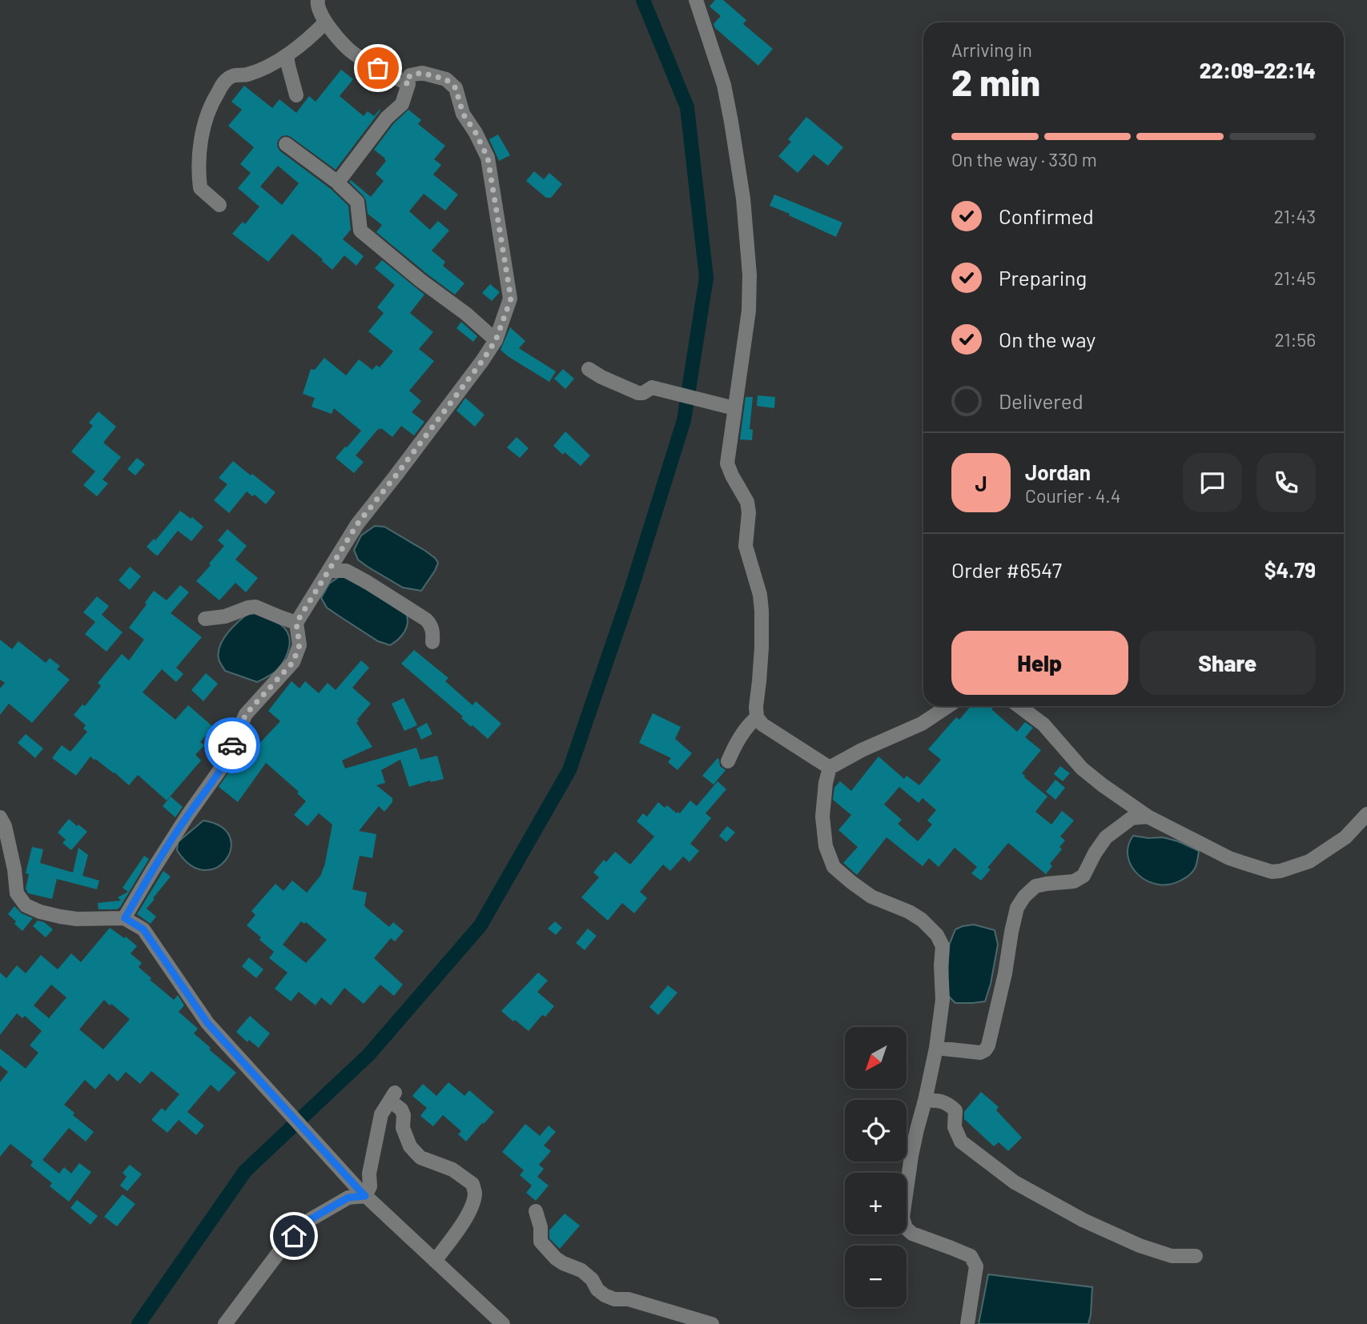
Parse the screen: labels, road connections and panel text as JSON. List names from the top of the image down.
{
  "north": "bottom left",
  "page": {
    "heading": ["2 min", "Arriving in", "22:09–22:14"],
    "panel": [
      "Jordan",
      "Courier · 4.4",
      "Order #6547",
      "$4.79"
    ],
    "bar": "On the way · 330 m",
    "list": [
      ["Confirmed", "21:43"],
      ["Preparing", "21:45"],
      ["On the way", "21:56"],
      "Delivered"
    ],
    "round": "J",
    "buttons": ["Help", "Share"],
    "map_buttons": ["+", "−"]
  }
}
